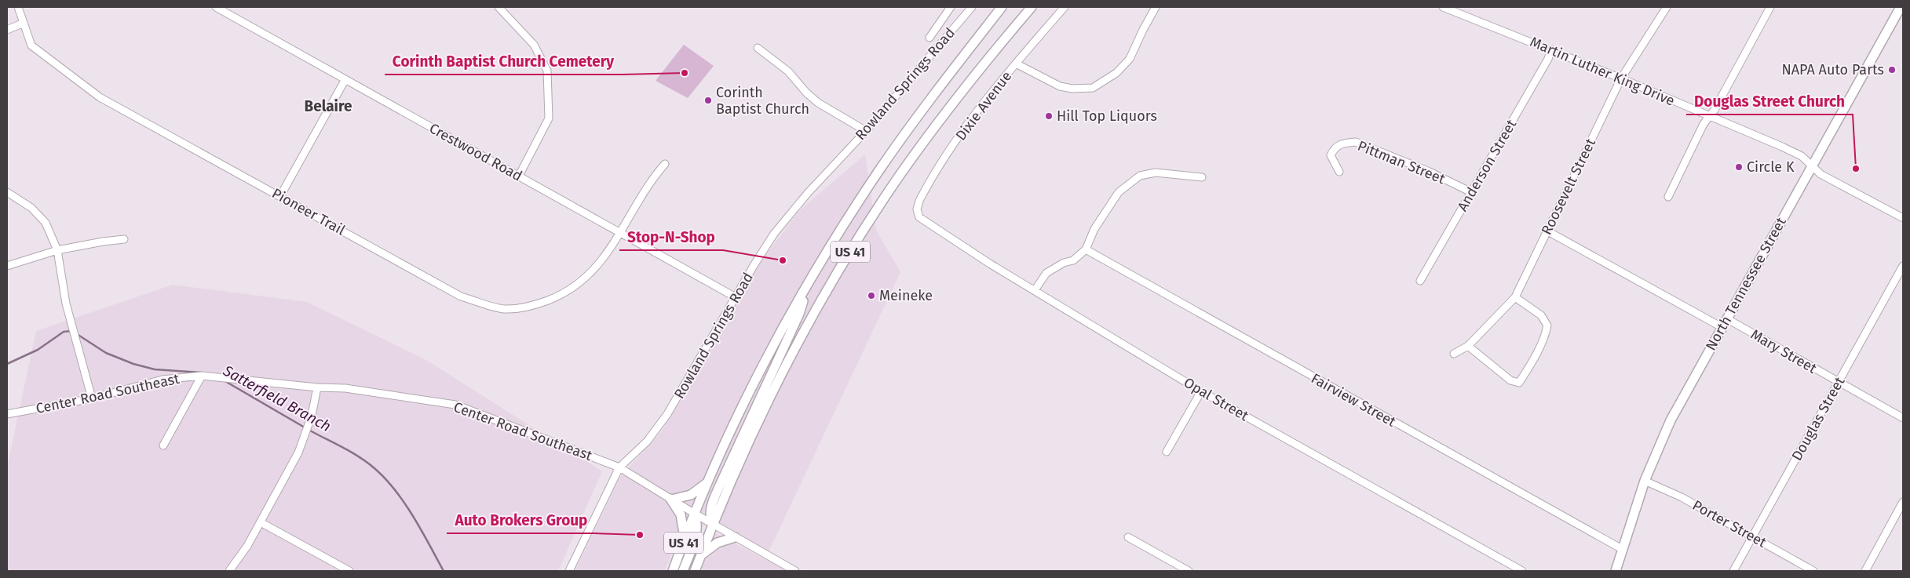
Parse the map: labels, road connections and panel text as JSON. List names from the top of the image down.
{
  "streets": {
    "main road": ["US 41", "North Tennessee Street"],
    "street": [
      "Martin Luther King Drive",
      "Rowland Springs Road",
      "Dixie Avenue",
      "Crestwood Road",
      "Pittman Street",
      "Anderson Street",
      "Roosevelt Street",
      "Pioneer Trail",
      "Mary Street",
      "Center Road Southeast",
      "Opal Street",
      "Fairview Street",
      "Douglas Street",
      "Porter Street"
    ]
  },
  "crossings": [
    ["Martin Luther King Drive", "Anderson Street"],
    ["Martin Luther King Drive", "Roosevelt Street"],
    ["Martin Luther King Drive", "North Tennessee Street"],
    ["Rowland Springs Road", "Crestwood Road"],
    ["Rowland Springs Road", "Center Road Southeast"],
    ["Dixie Avenue", "Opal Street"],
    ["Crestwood Road", "Pioneer Trail"],
    ["Pittman Street", "Anderson Street"],
    ["US 41", "Center Road Southeast"],
    ["North Tennessee Street", "Mary Street"],
    ["North Tennessee Street", "Fairview Street"],
    ["North Tennessee Street", "Porter Street"],
    ["Mary Street", "Douglas Street"],
    ["Douglas Street", "Porter Street"]
  ],
  "districts": ["Belaire"],
  "water": ["Satterfield Branch"],
  "places": [
    "NAPA Auto Parts",
    "Corinth Baptist Church Cemetery",
    "Corinth Baptist Church",
    "Hill Top Liquors",
    "Circle K",
    "Douglas Street Church",
    "Stop-N-Shop",
    "Meineke",
    "Auto Brokers Group"
  ]
}
